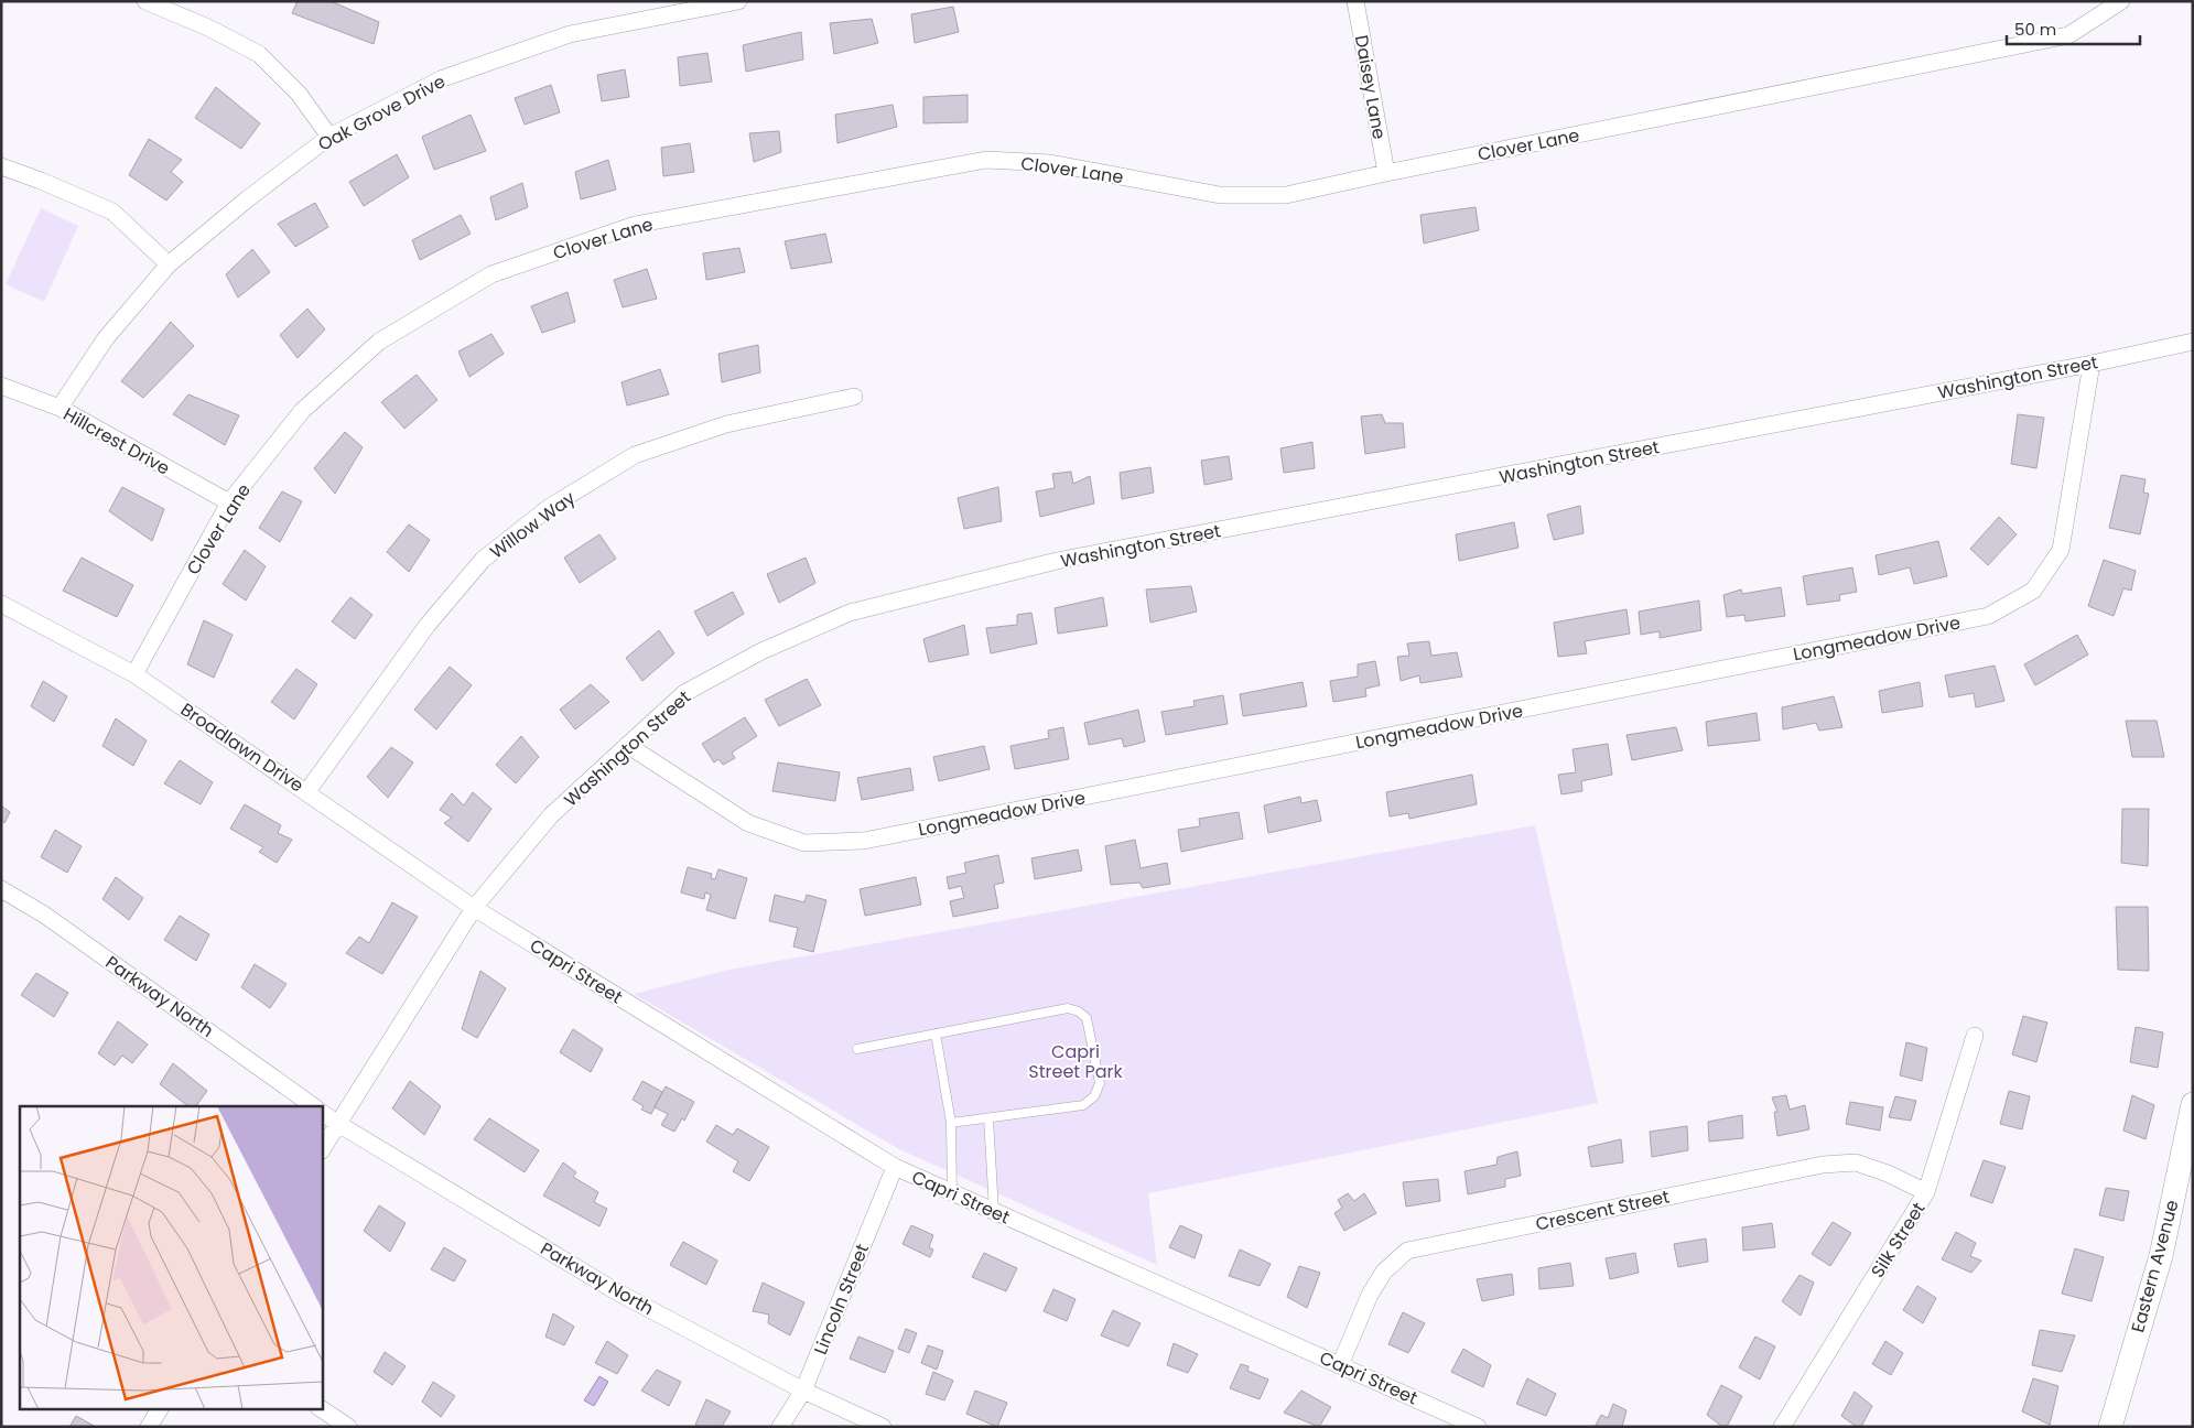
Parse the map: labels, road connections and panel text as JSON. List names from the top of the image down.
{
  "streets": {
    "street": [
      "Daisey Lane",
      "Oak Grove Drive",
      "Clover Lane",
      "Washington Street",
      "Hillcrest Drive",
      "Willow Way",
      "Longmeadow Drive",
      "Broadlawn Drive",
      "Capri Street",
      "Parkway North",
      "Crescent Street",
      "Silk Street",
      "Eastern Avenue",
      "Lincoln Street"
    ]
  },
  "crossings": [
    ["Daisey Lane", "Clover Lane"],
    ["Oak Grove Drive", "Hillcrest Drive"],
    ["Clover Lane", "Hillcrest Drive"],
    ["Clover Lane", "Broadlawn Drive"],
    ["Washington Street", "Longmeadow Drive"],
    ["Washington Street", "Broadlawn Drive"],
    ["Washington Street", "Capri Street"],
    ["Washington Street", "Parkway North"],
    ["Willow Way", "Broadlawn Drive"],
    ["Broadlawn Drive", "Capri Street"],
    ["Capri Street", "Crescent Street"],
    ["Capri Street", "Lincoln Street"],
    ["Parkway North", "Lincoln Street"],
    ["Crescent Street", "Silk Street"]
  ],
  "parks": ["Capri Street Park"],
  "scale_bar": "50 m"
}
